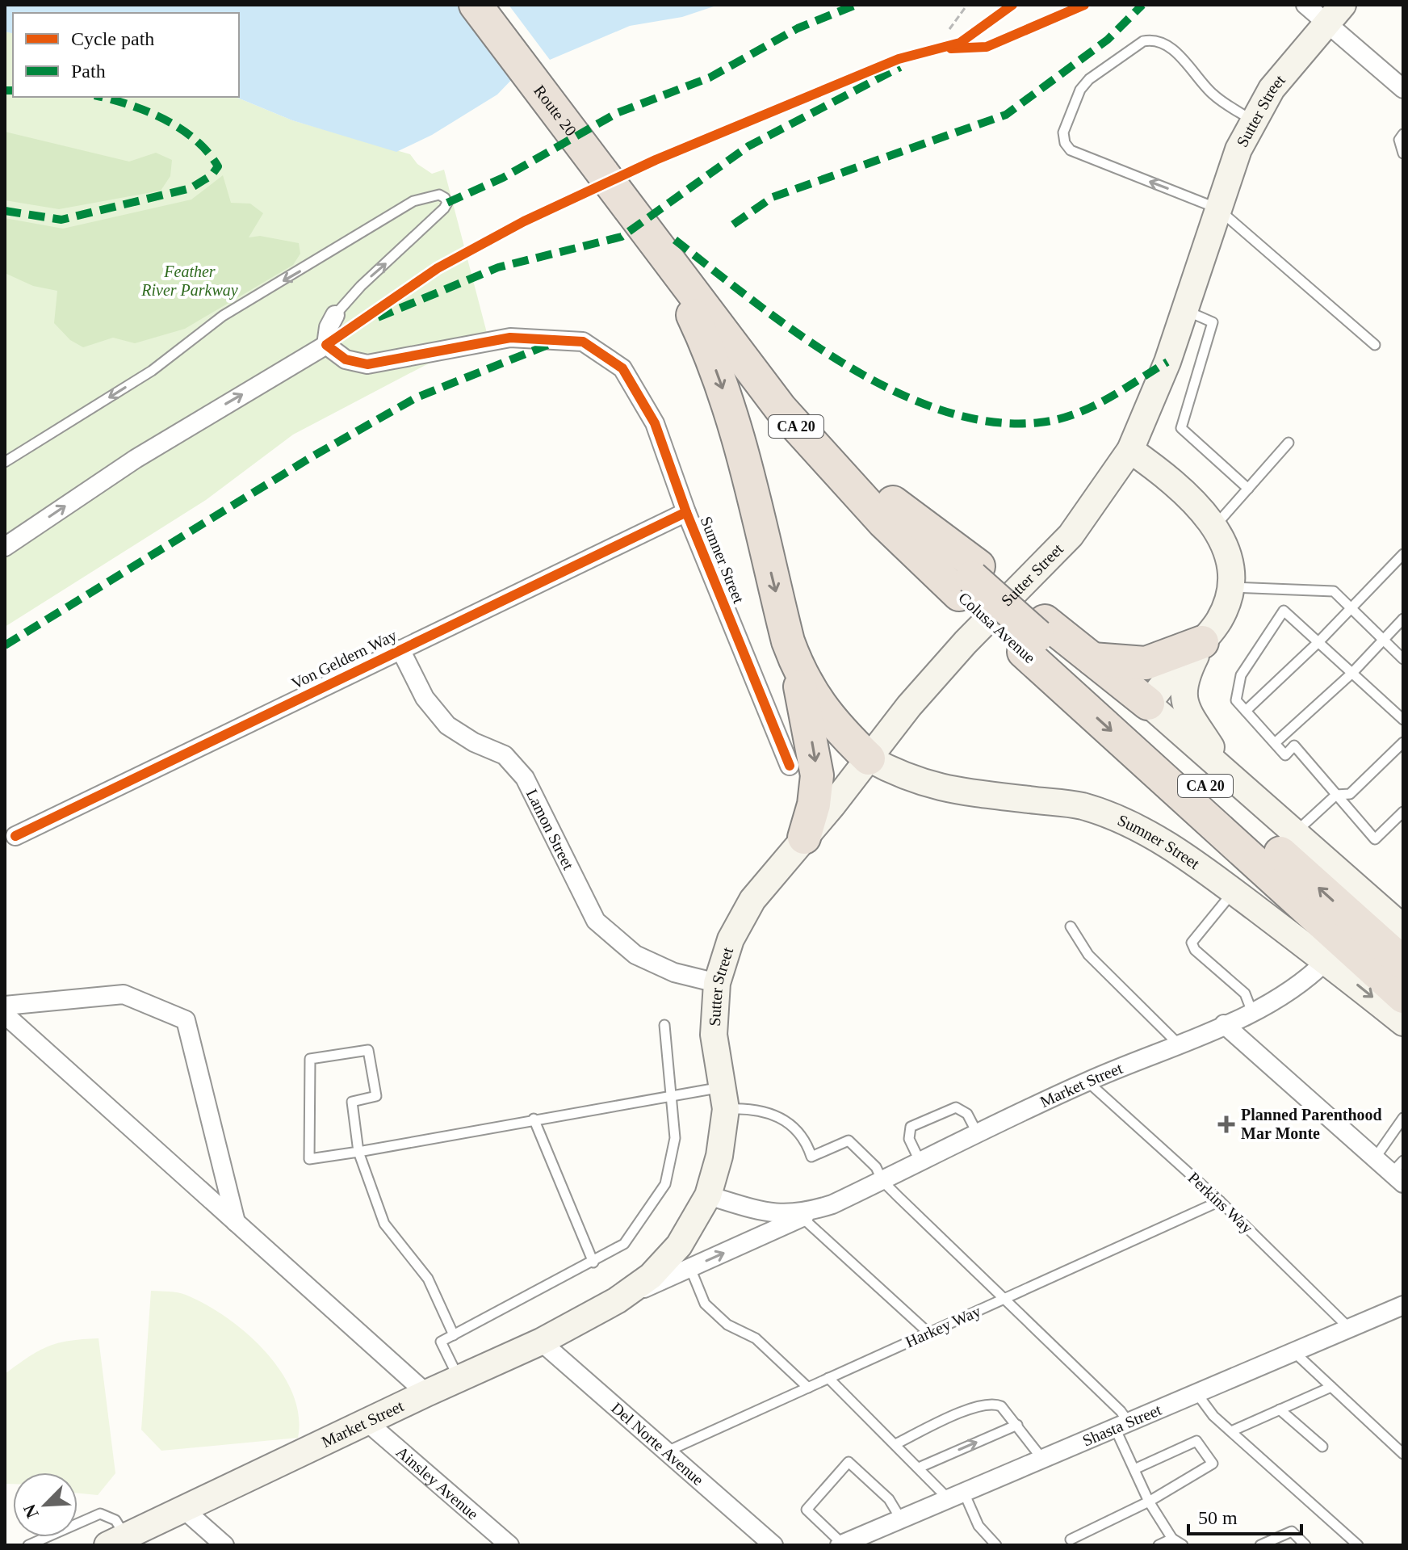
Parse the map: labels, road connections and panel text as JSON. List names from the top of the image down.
{
  "streets": {
    "highway": ["Route 20", "CA 20", "Colusa Avenue"],
    "main road": ["Sutter Street", "Sumner Street", "Market Street"],
    "street": [
      "Von Geldern Way",
      "Lamon Street",
      "Shasta Street",
      "Del Norte Avenue",
      "Ainsley Avenue"
    ],
    "lane": ["Perkins Way", "Harkey Way"]
  },
  "crossings": [
    ["Route 20", "Colusa Avenue"],
    ["Sutter Street", "Sumner Street"],
    ["Sutter Street", "Lamon Street"],
    ["Sutter Street", "Market Street"],
    ["Sumner Street", "Von Geldern Way"],
    ["Sumner Street", "Market Street"],
    ["Von Geldern Way", "Lamon Street"],
    ["Market Street", "Perkins Way"],
    ["Market Street", "Del Norte Avenue"],
    ["Market Street", "Ainsley Avenue"],
    ["Perkins Way", "Harkey Way"],
    ["Perkins Way", "Shasta Street"],
    ["Harkey Way", "Del Norte Avenue"]
  ],
  "parks": ["Feather River Parkway"],
  "places": {
    "health": ["Planned Parenthood Mar Monte"]
  },
  "legend": ["Cycle path", "Path"],
  "scale_bar": "50 m",
  "north": "bottom left"
}
